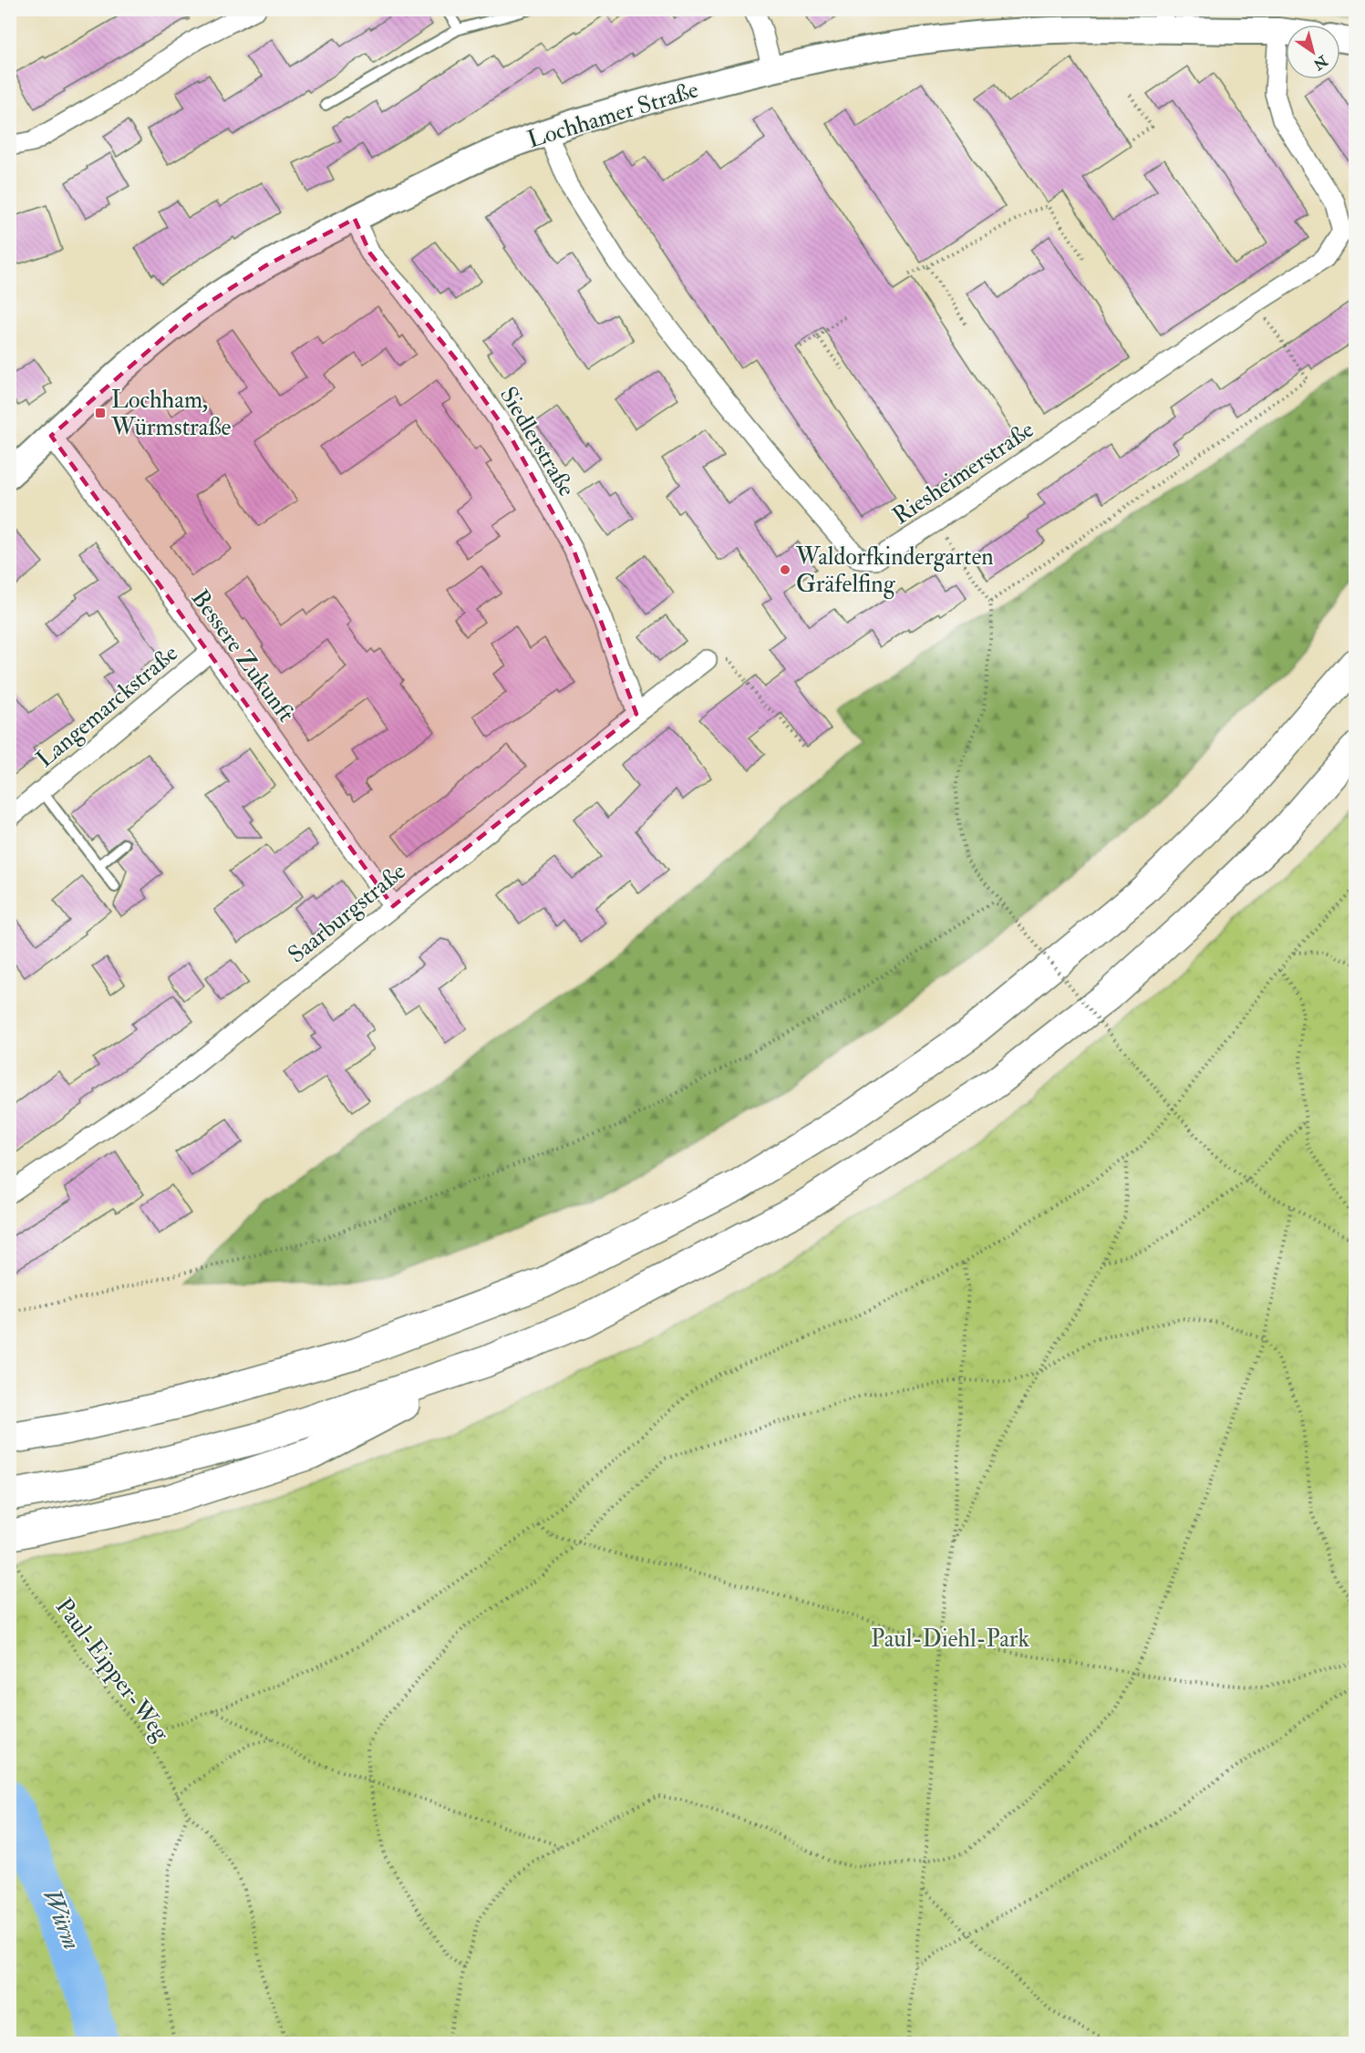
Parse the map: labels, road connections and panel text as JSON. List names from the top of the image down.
{
  "streets": {
    "street": [
      "Lochhamer Straße",
      "Siedlerstraße",
      "Riesheimerstraße",
      "Bessere Zukunft",
      "Langemarckstraße",
      "Saarburgstraße"
    ],
    "path": ["Paul-Eipper-Weg"]
  },
  "crossings": [
    ["Lochhamer Straße", "Siedlerstraße"],
    ["Lochhamer Straße", "Riesheimerstraße"],
    ["Lochhamer Straße", "Bessere Zukunft"],
    ["Siedlerstraße", "Saarburgstraße"],
    ["Bessere Zukunft", "Langemarckstraße"],
    ["Bessere Zukunft", "Saarburgstraße"]
  ],
  "water": ["Würm"],
  "parks": ["Paul-Diehl-Park"],
  "places": {
    "transit": ["Lochham, Würmstraße"],
    "other": ["Waldorfkindergarten Gräfelfing"]
  },
  "north": "bottom right"
}
